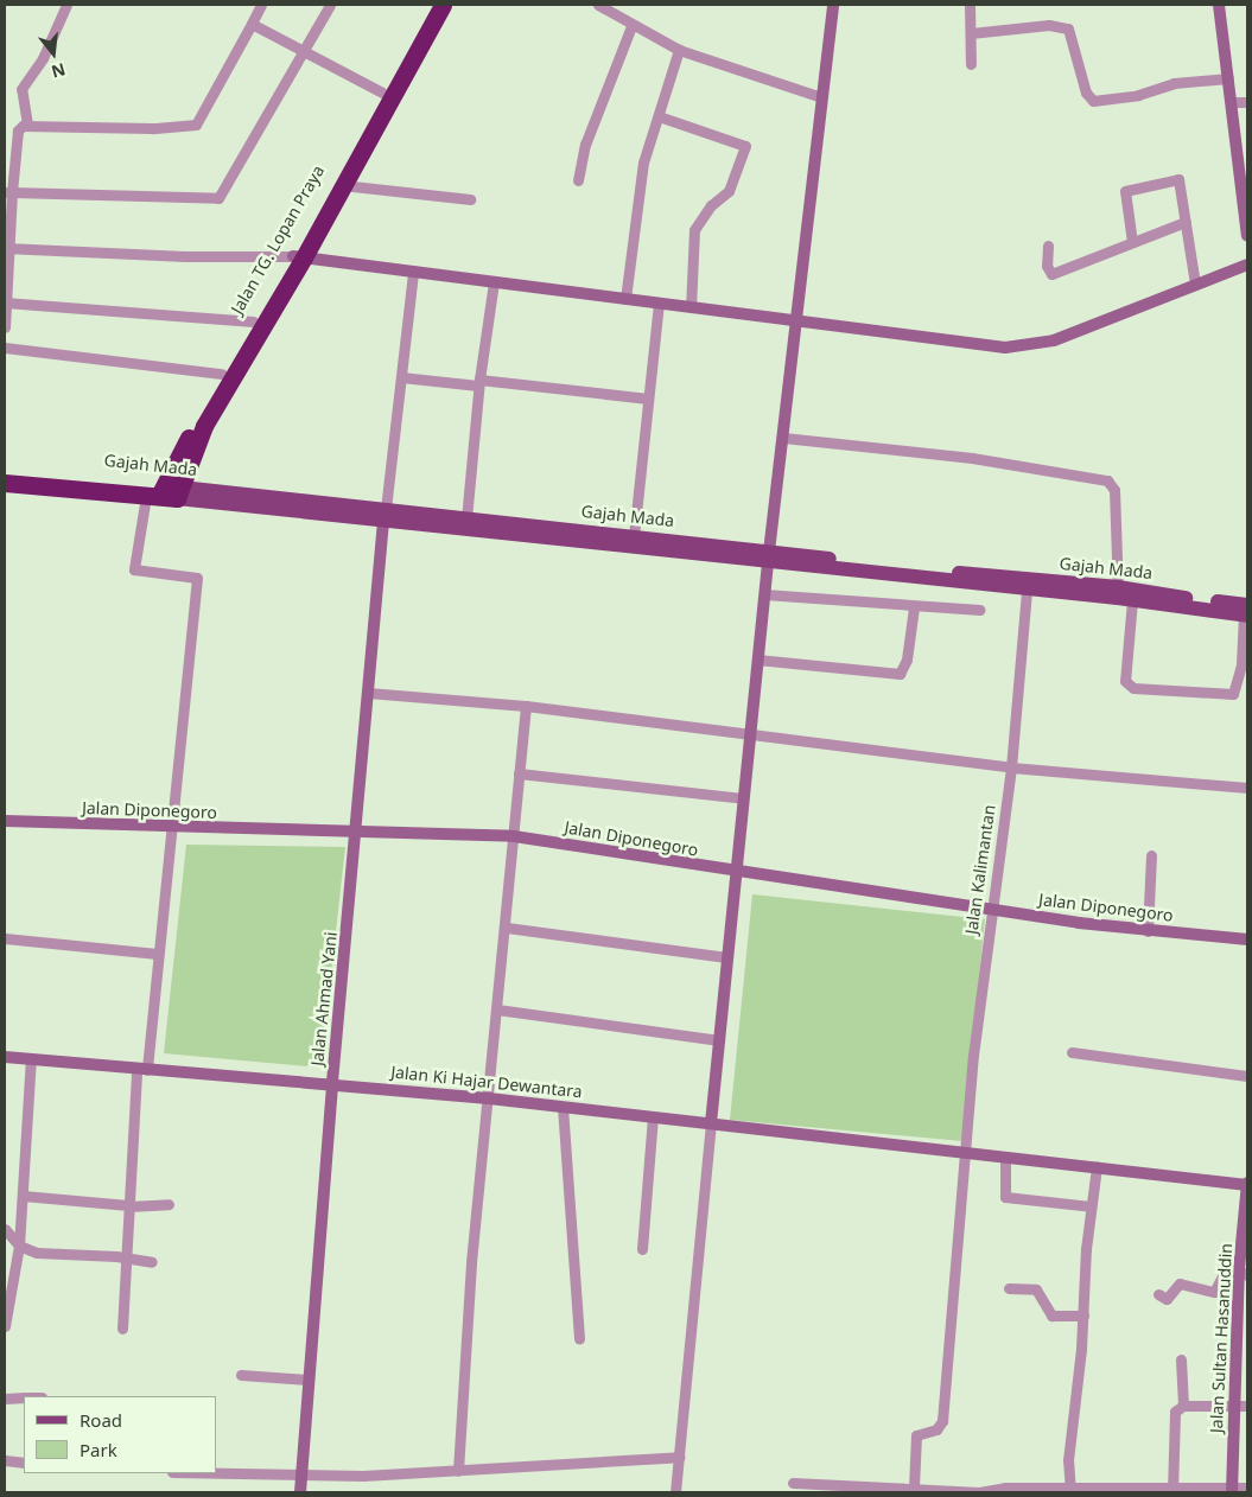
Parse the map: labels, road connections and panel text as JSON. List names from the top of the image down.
{
  "streets": {
    "highway": ["Jalan TG. Lopan Praya", "Gajah Mada"],
    "street": [
      "Jalan Diponegoro",
      "Jalan Kalimantan",
      "Jalan Ahmad Yani",
      "Jalan Ki Hajar Dewantara",
      "Jalan Sultan Hasanuddin"
    ]
  },
  "crossings": [
    ["Jalan TG. Lopan Praya", "Gajah Mada"],
    ["Gajah Mada", "Jalan Kalimantan"],
    ["Gajah Mada", "Jalan Ahmad Yani"],
    ["Jalan Diponegoro", "Jalan Kalimantan"],
    ["Jalan Diponegoro", "Jalan Ahmad Yani"],
    ["Jalan Kalimantan", "Jalan Ki Hajar Dewantara"],
    ["Jalan Ahmad Yani", "Jalan Ki Hajar Dewantara"],
    ["Jalan Ki Hajar Dewantara", "Jalan Sultan Hasanuddin"]
  ],
  "legend": ["Road", "Park"],
  "north": "bottom"
}
